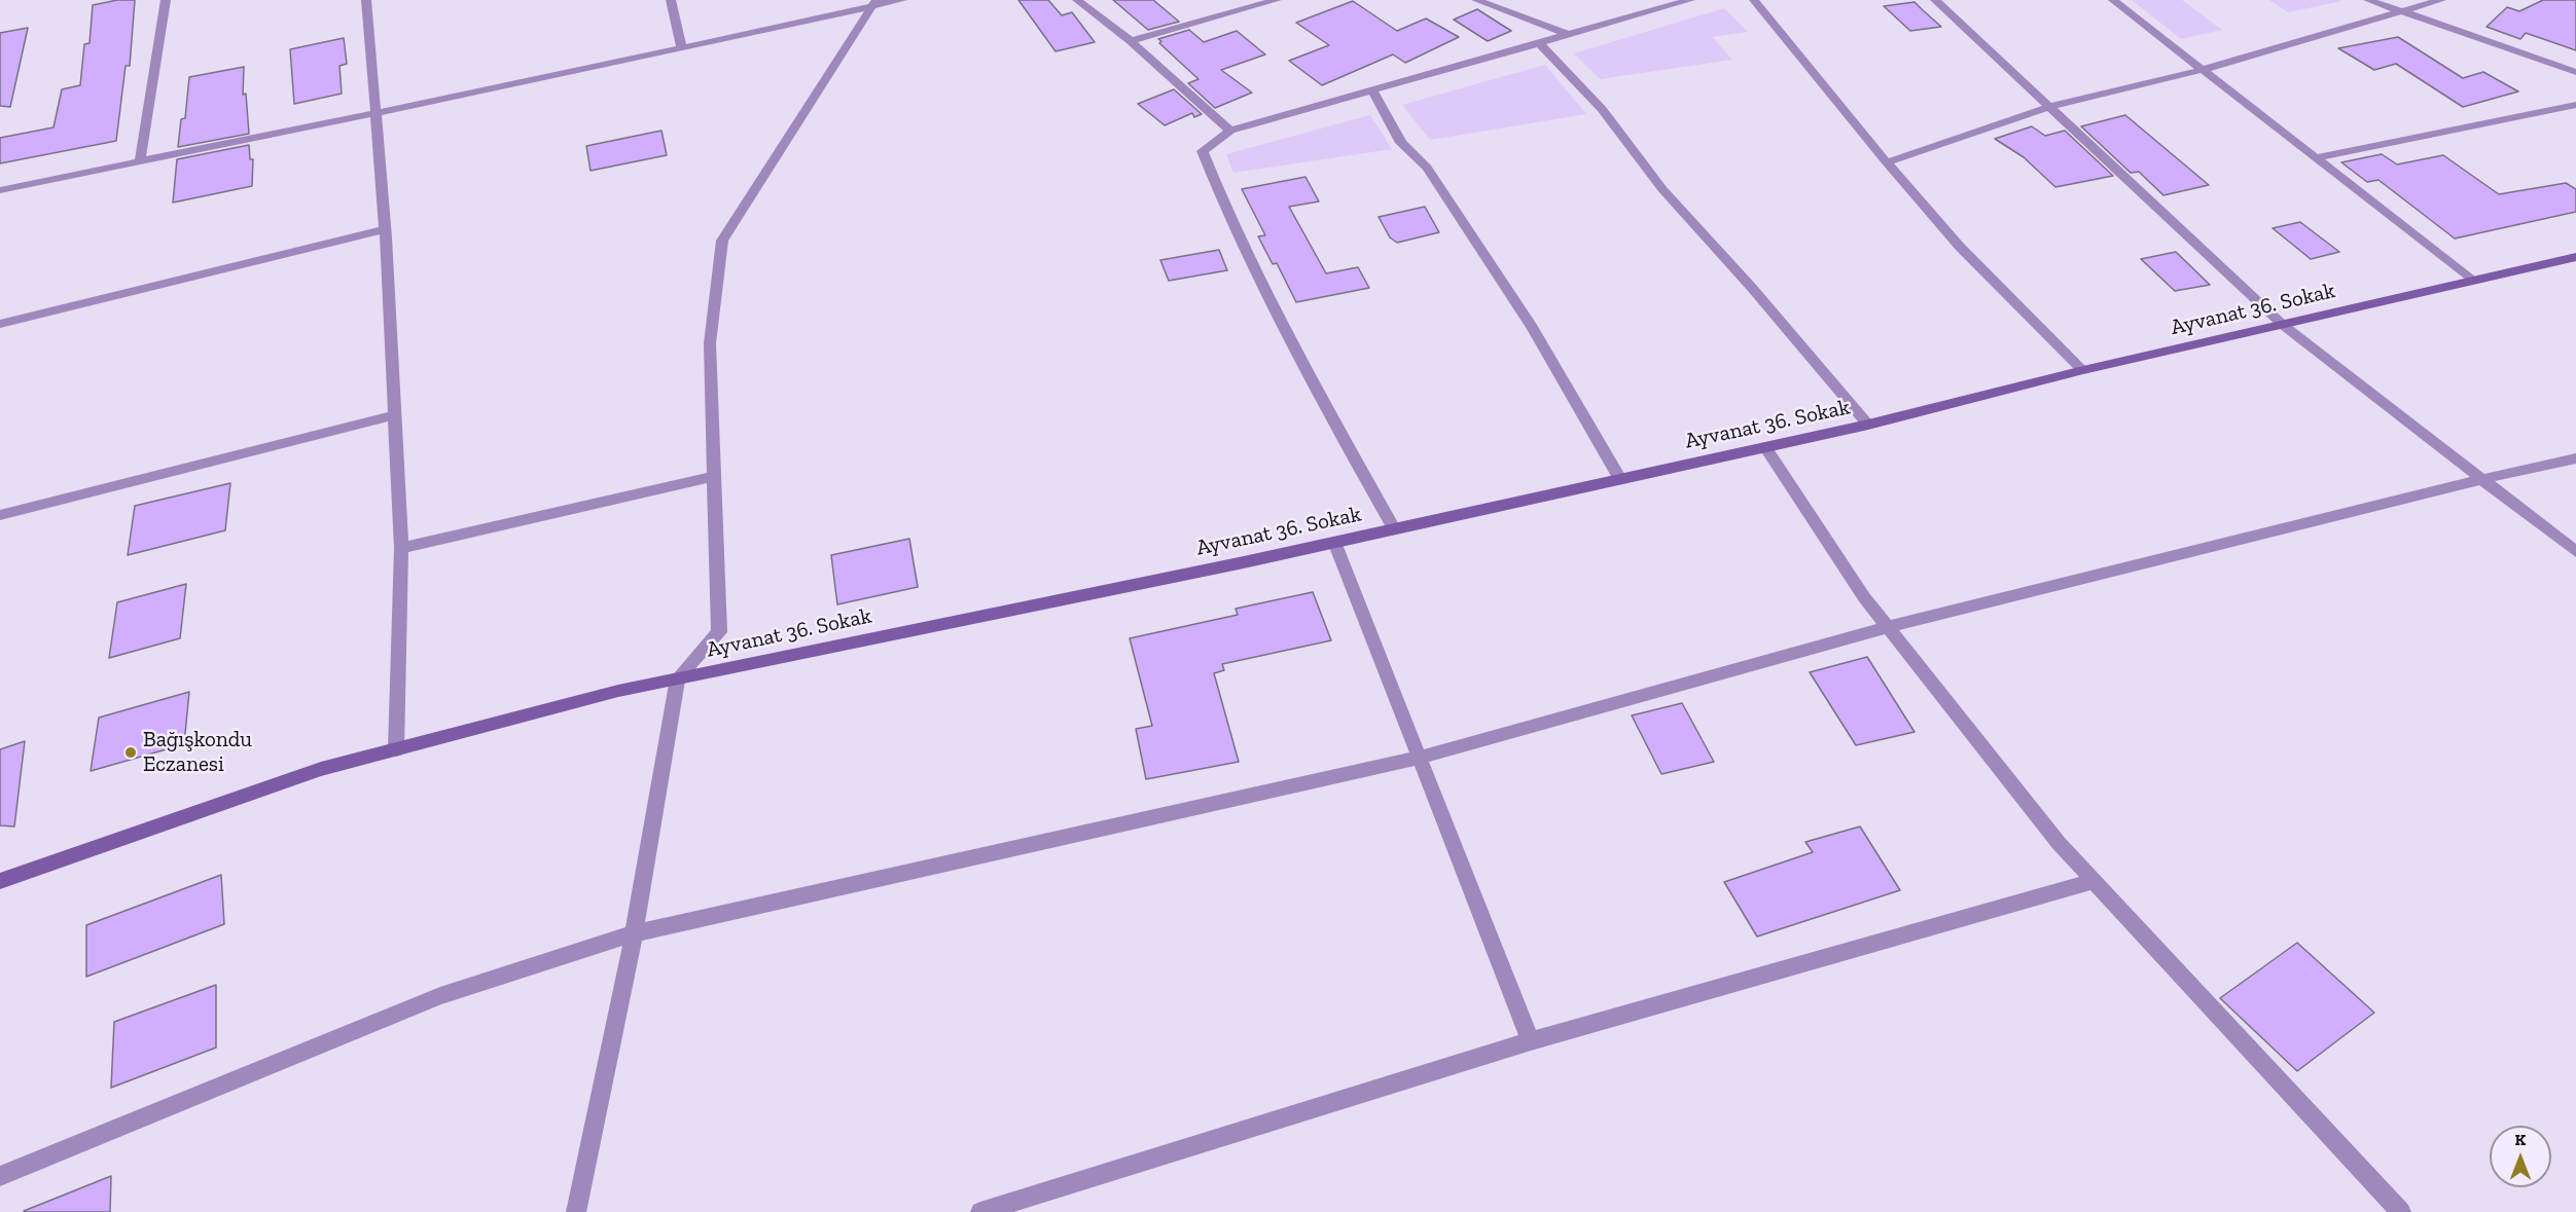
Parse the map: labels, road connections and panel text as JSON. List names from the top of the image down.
{
  "streets": {
    "street": ["Ayvanat 36. Sokak"]
  },
  "places": ["Bağışkondu Eczanesi"],
  "north": "top"
}
